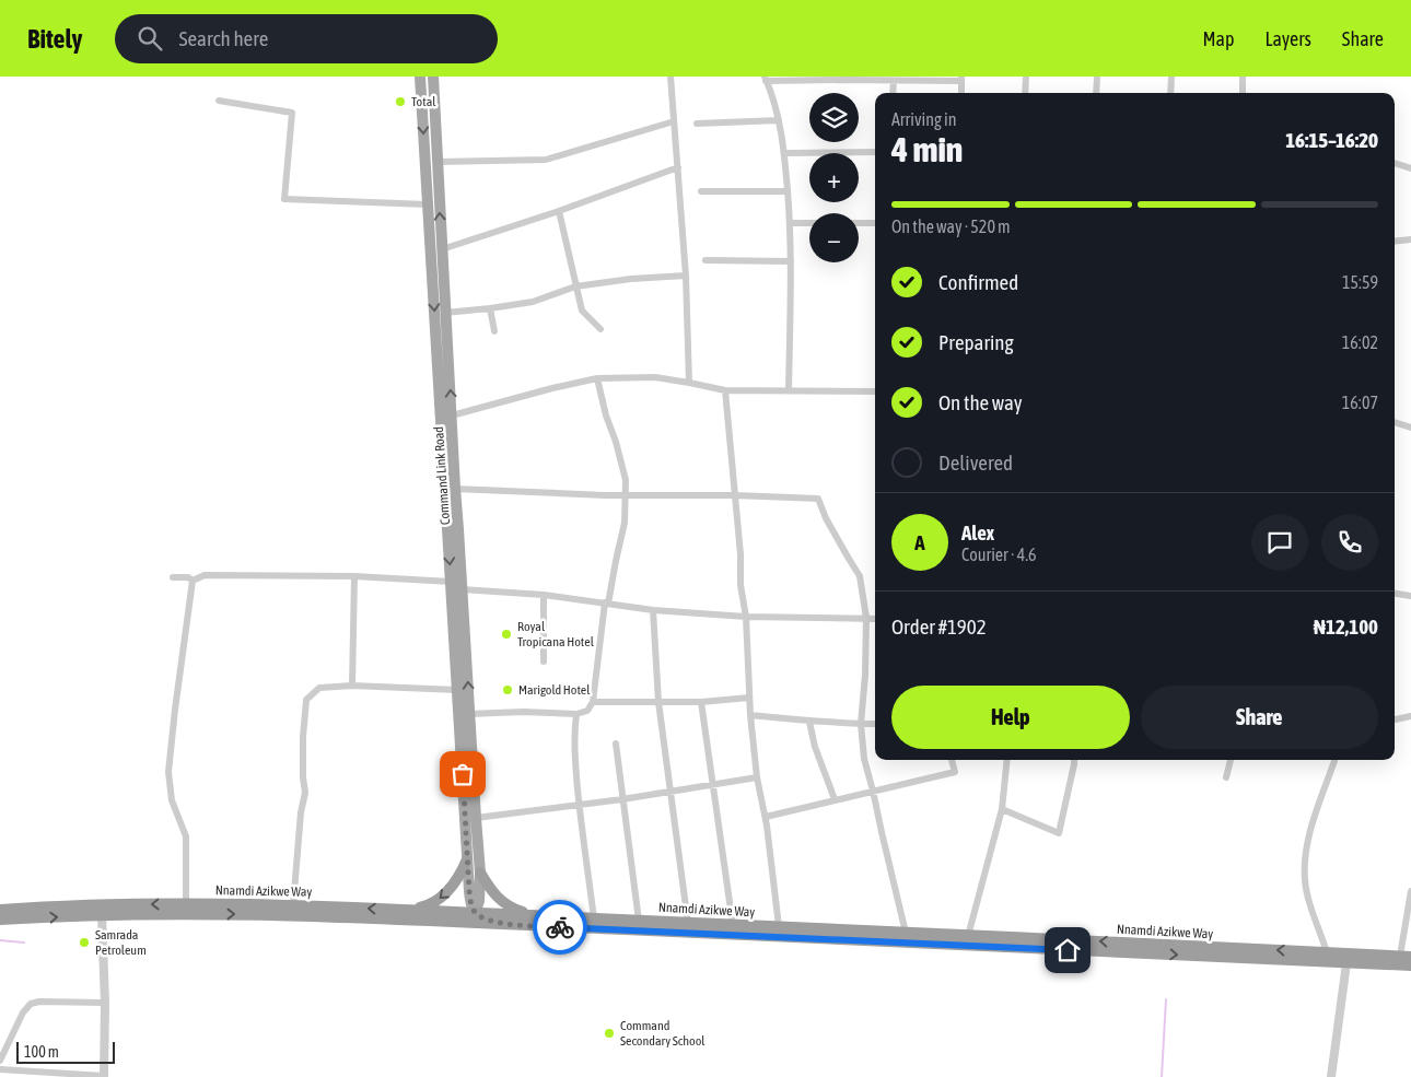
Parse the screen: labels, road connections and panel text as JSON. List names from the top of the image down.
{
  "streets": {
    "highway": ["Nnamdi Azikwe Way"],
    "main road": ["Command Link Road"]
  },
  "crossings": [
    ["Command Link Road", "Nnamdi Azikwe Way"]
  ],
  "places": [
    "Total",
    "Royal Tropicana Hotel",
    "Marigold Hotel",
    "Samrada Petroleum",
    "Command Secondary School"
  ],
  "scale_bar": "100 m",
  "page": {
    "header": "Bitely",
    "search": "Search here",
    "nav": ["Map", "Layers", "Share"],
    "map_buttons": ["+", "−"],
    "heading": ["4 min", "Arriving in", "16:15–16:20"],
    "panel": [
      "Alex",
      "Courier · 4.6",
      "Order #1902",
      "₦12,100"
    ],
    "bar": "On the way · 520 m",
    "list": [
      ["Confirmed", "15:59"],
      ["Preparing", "16:02"],
      ["On the way", "16:07"],
      "Delivered"
    ],
    "round": "A",
    "buttons": ["Help", "Share"],
    "scale": "100 m"
  }
}
